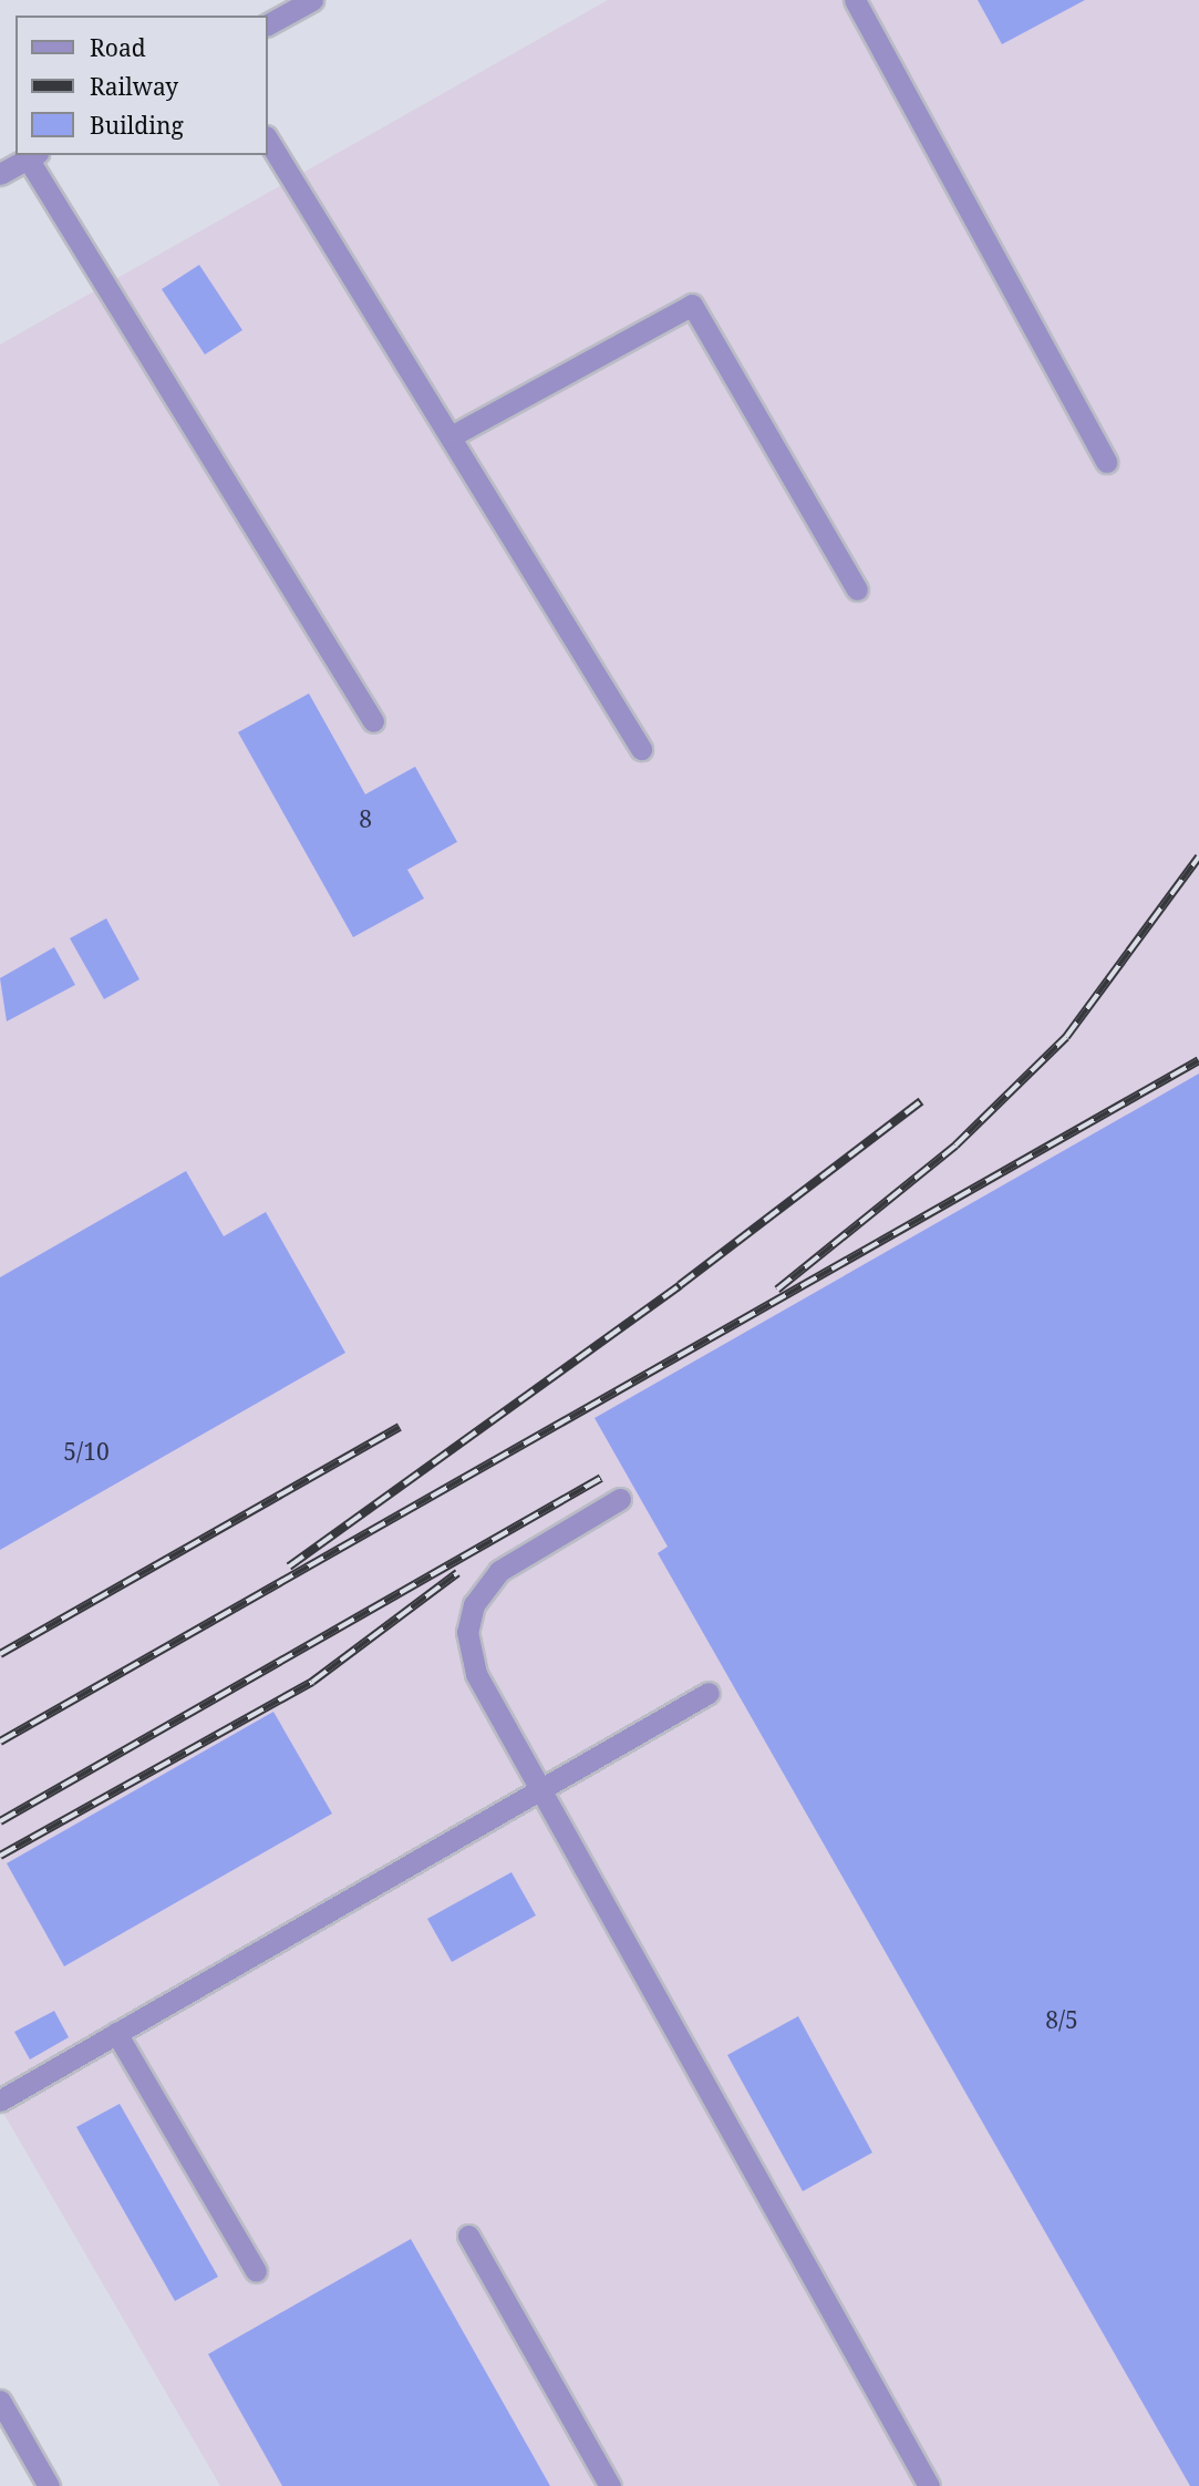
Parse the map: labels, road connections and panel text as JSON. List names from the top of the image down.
{
  "house_numbers": ["8", "5/10", "8/5"],
  "legend": ["Road", "Railway", "Building"]
}
